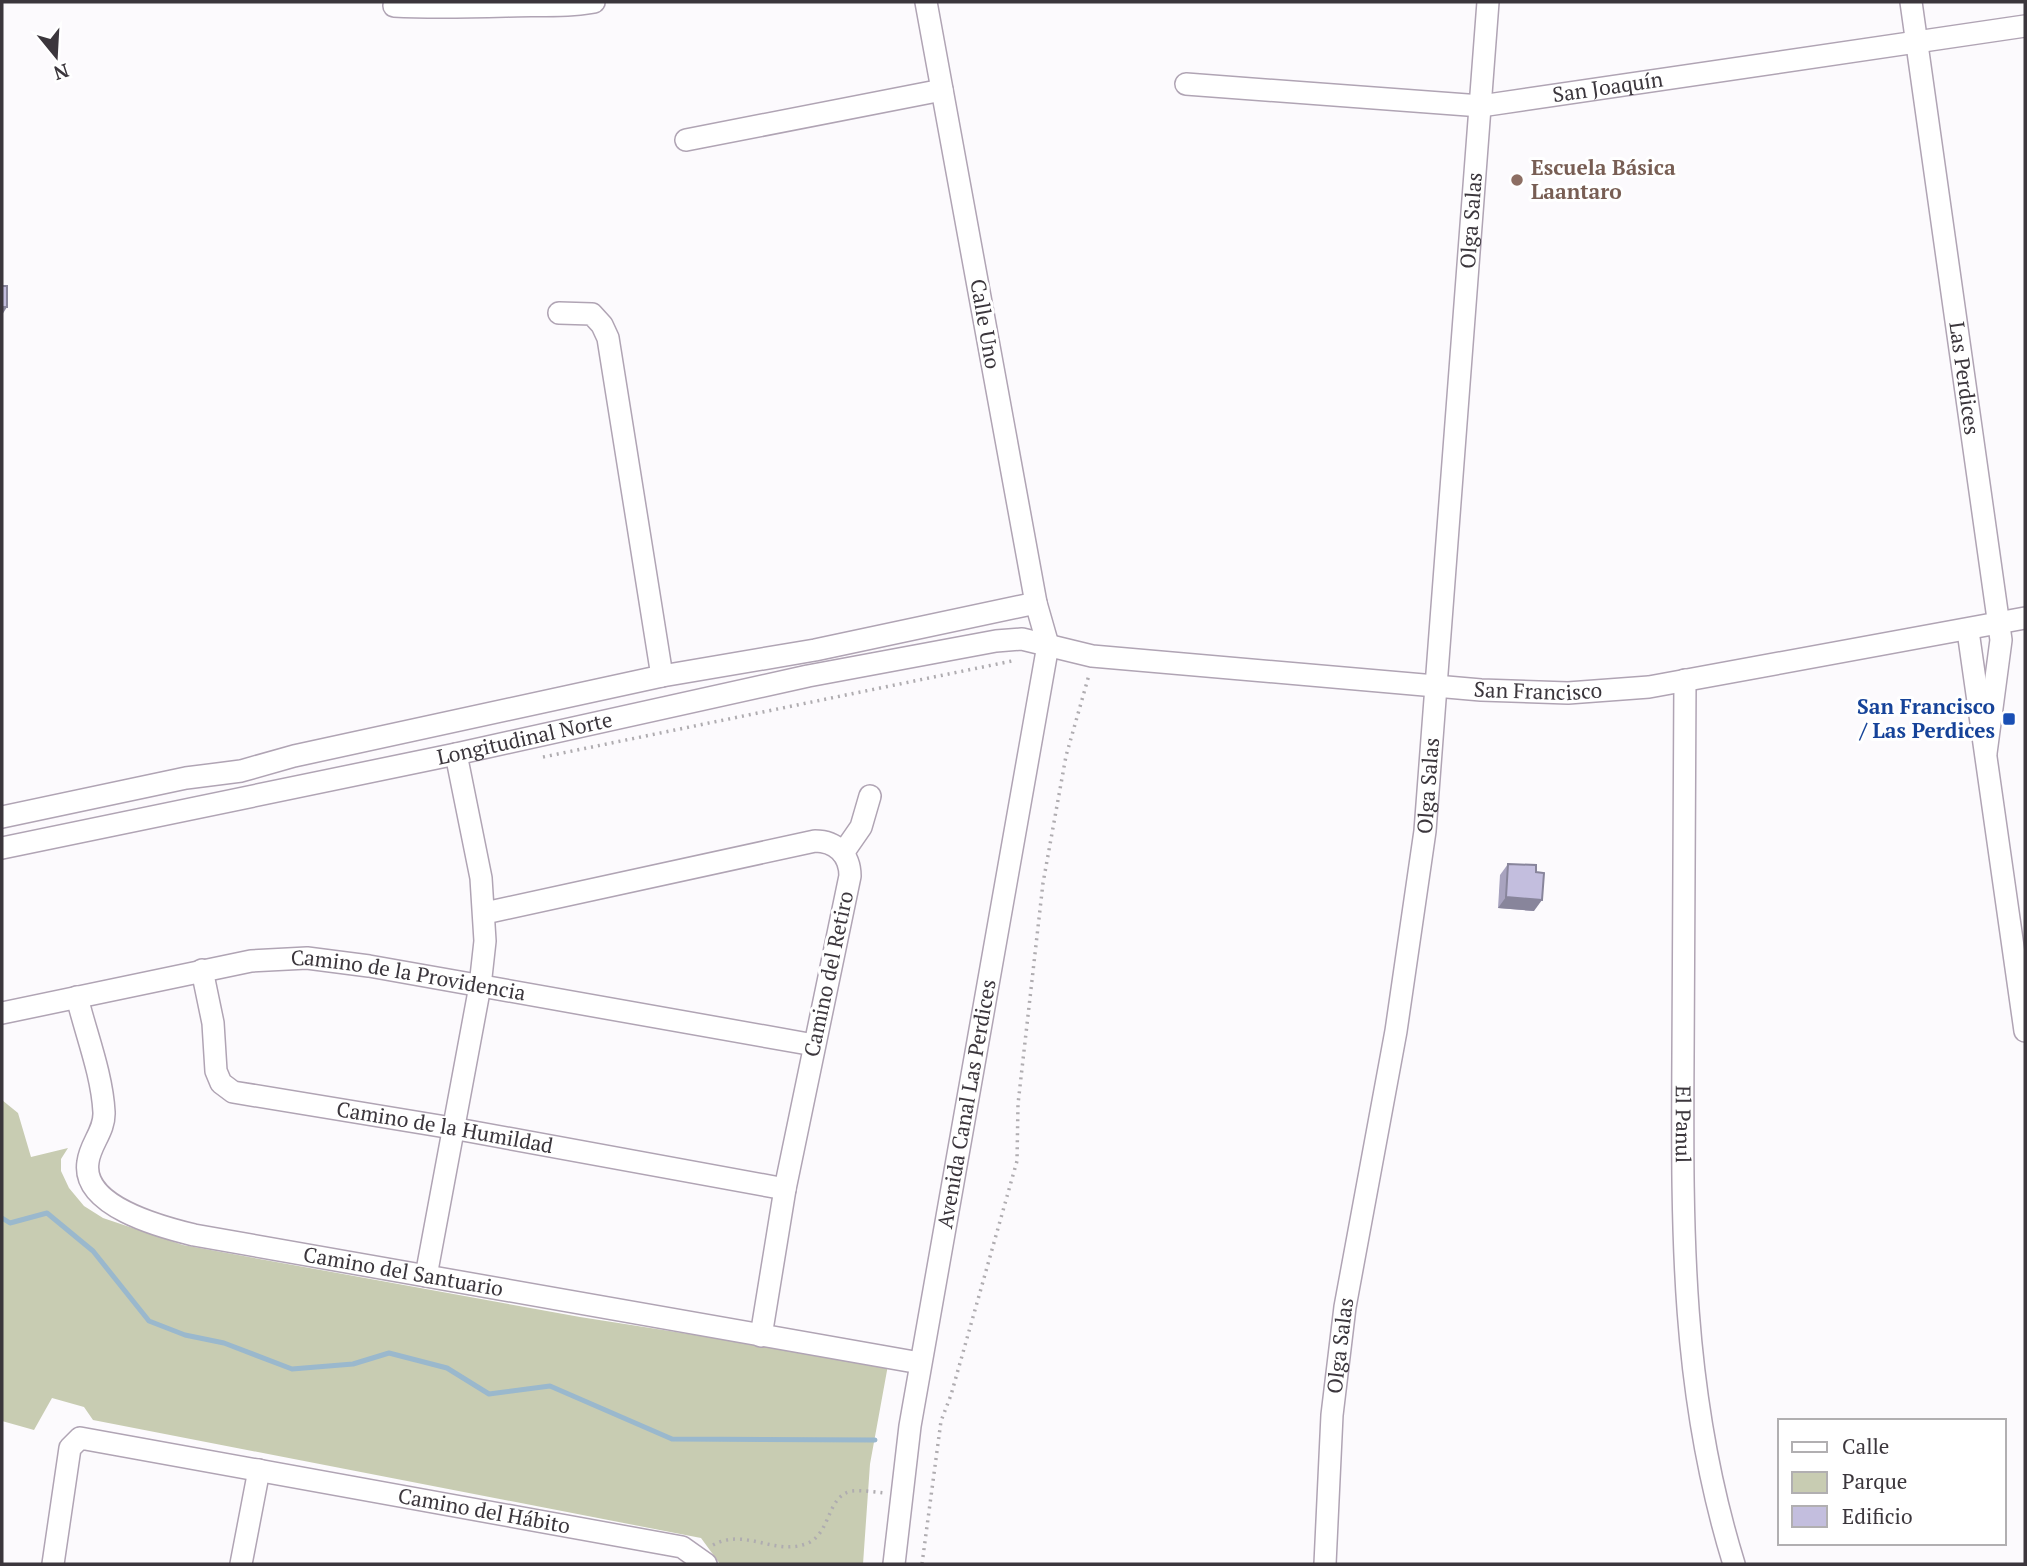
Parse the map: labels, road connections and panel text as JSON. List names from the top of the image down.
{
  "streets": {
    "street": [
      "San Joaquín",
      "Olga Salas",
      "Calle Uno",
      "Las Perdices",
      "San Francisco",
      "Longitudinal Norte",
      "Camino del Retiro",
      "Camino de la Providencia",
      "Avenida Canal Las Perdices",
      "El Panul",
      "Camino de la Humildad",
      "Camino del Santuario",
      "Camino del Hábito"
    ]
  },
  "crossings": [
    ["San Joaquín", "Olga Salas"],
    ["San Joaquín", "Las Perdices"],
    ["Olga Salas", "San Francisco"],
    ["Calle Uno", "San Francisco"],
    ["Calle Uno", "Longitudinal Norte"],
    ["Calle Uno", "Avenida Canal Las Perdices"],
    ["Las Perdices", "San Francisco"],
    ["San Francisco", "Longitudinal Norte"],
    ["San Francisco", "Avenida Canal Las Perdices"],
    ["San Francisco", "El Panul"],
    ["Longitudinal Norte", "Avenida Canal Las Perdices"],
    ["Camino del Retiro", "Camino de la Providencia"],
    ["Camino del Retiro", "Camino de la Humildad"],
    ["Camino del Retiro", "Camino del Santuario"],
    ["Camino de la Providencia", "Camino de la Humildad"],
    ["Camino de la Providencia", "Camino del Santuario"],
    ["Avenida Canal Las Perdices", "Camino del Santuario"]
  ],
  "places": {
    "other": ["Escuela Básica Laantaro"],
    "transit": ["San Francisco / Las Perdices"]
  },
  "legend": ["Calle", "Parque", "Edificio"],
  "north": "bottom"
}
